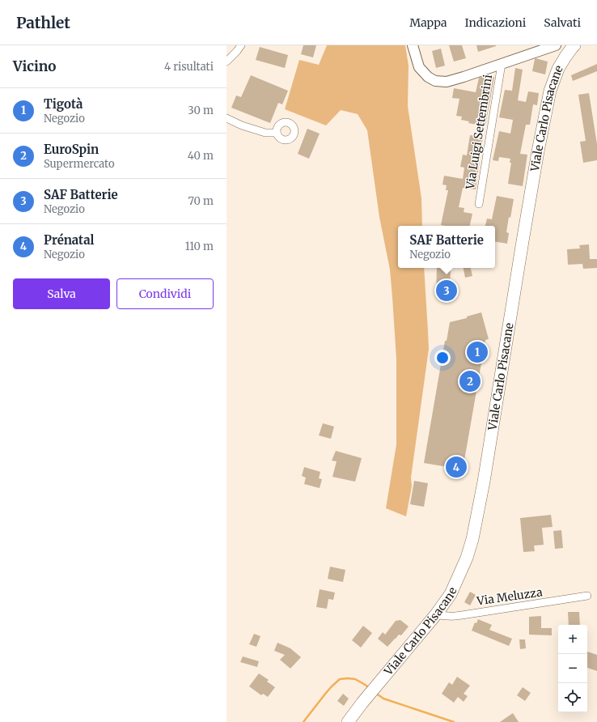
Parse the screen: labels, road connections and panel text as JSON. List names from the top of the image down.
{
  "streets": {
    "main road": ["Viale Carlo Pisacane"],
    "street": ["Via Luigi Settembrini", "Via Meluzza"]
  },
  "crossings": [
    ["Viale Carlo Pisacane", "Via Meluzza"]
  ],
  "page": {
    "header": "Pathlet",
    "nav": ["Mappa", "Indicazioni", "Salvati"],
    "heading": ["Vicino", "4 risultati"],
    "list": [
      {
        "mark": "1",
        "name": "Tigotà",
        "note": "Negozio",
        "value": "30 m"
      },
      {
        "mark": "2",
        "name": "EuroSpin",
        "note": "Supermercato",
        "value": "40 m"
      },
      {
        "mark": "3",
        "name": "SAF Batterie",
        "note": "Negozio",
        "value": "70 m"
      },
      {
        "mark": "4",
        "name": "Prénatal",
        "note": "Negozio",
        "value": "110 m"
      }
    ],
    "popup": ["SAF Batterie", "Negozio"],
    "buttons": ["Salva", "Condividi"],
    "pins": [
      "3",
      "1",
      "2",
      "4"
    ],
    "map_buttons": ["+", "−"]
  }
}
